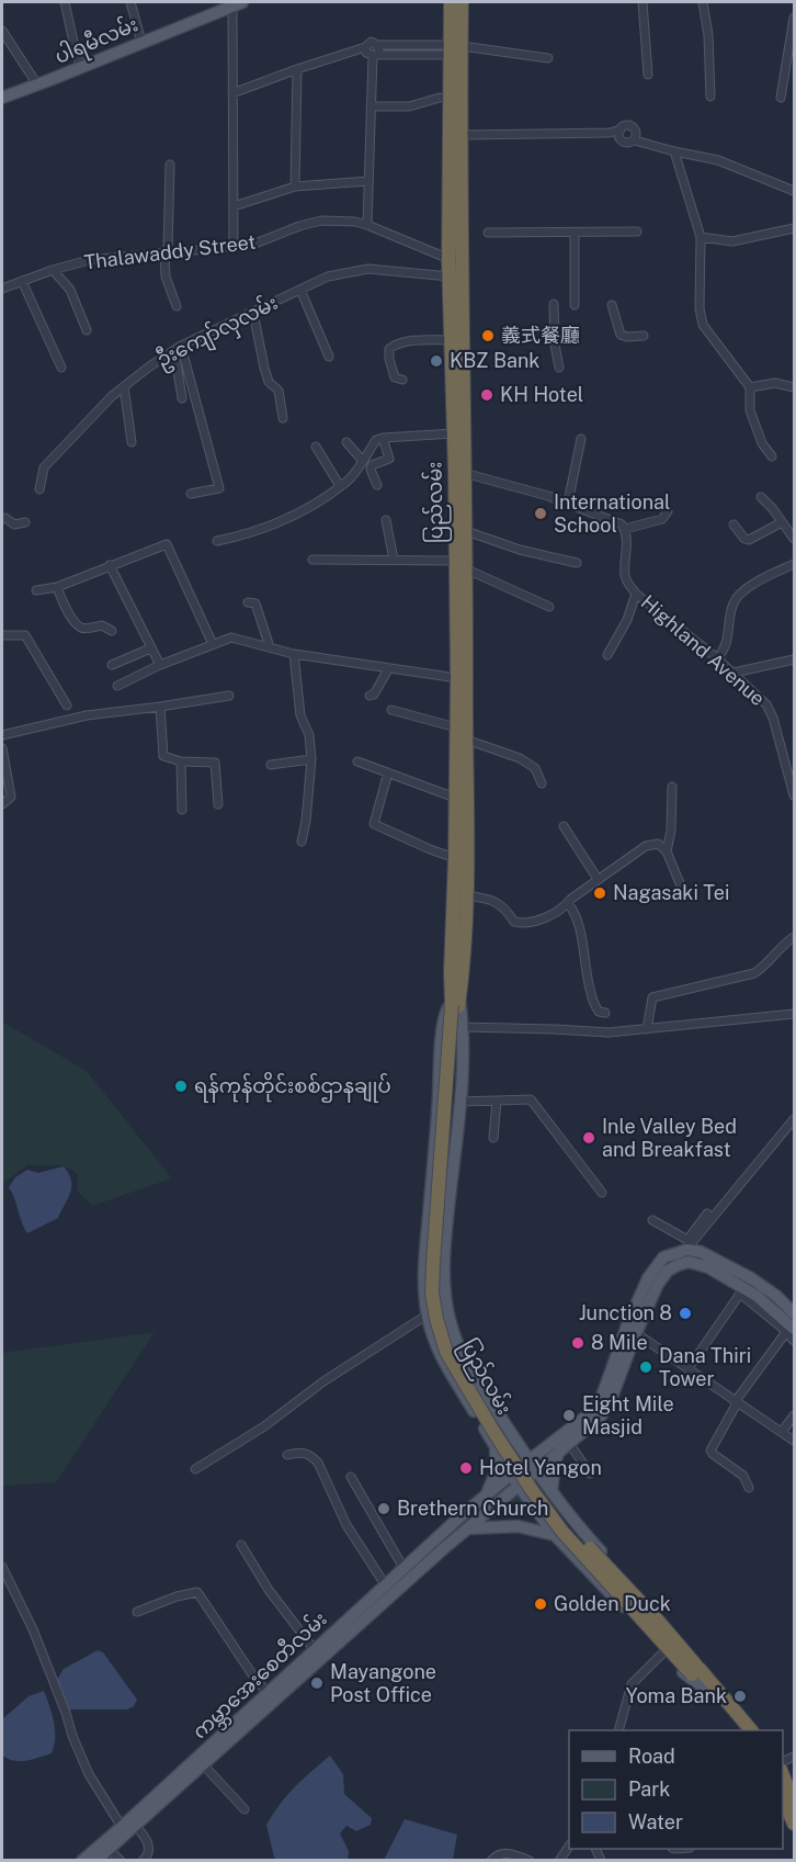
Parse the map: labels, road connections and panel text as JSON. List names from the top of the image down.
{
  "streets": {
    "highway": ["ပြည်လမ်း"],
    "main road": ["ပါရမီလမ်း", "ကမ္ဘာအေးစေတီလမ်း"],
    "street": ["Thalawaddy Street", "ဦးကျော်လှလမ်း", "Highland Avenue"]
  },
  "crossings": [
    ["Thalawaddy Street", "ပြည်လမ်း"],
    ["ဦးကျော်လှလမ်း", "ပြည်လမ်း"],
    ["ပြည်လမ်း", "ကမ္ဘာအေးစေတီလမ်း"]
  ],
  "places": [
    "義式餐廳",
    "KBZ Bank",
    "KH Hotel",
    "International School",
    "Nagasaki Tei",
    "ရန်ကုန်တိုင်းစစ်ဌာနချုပ်",
    "Inle Valley Bed and Breakfast",
    "Junction 8",
    "8 Mile",
    "Dana Thiri Tower",
    "Eight Mile Masjid",
    "Hotel Yangon",
    "Brethern Church",
    "Golden Duck",
    "Mayangone Post Office",
    "Yoma Bank"
  ],
  "legend": ["Road", "Park", "Water"]
}
